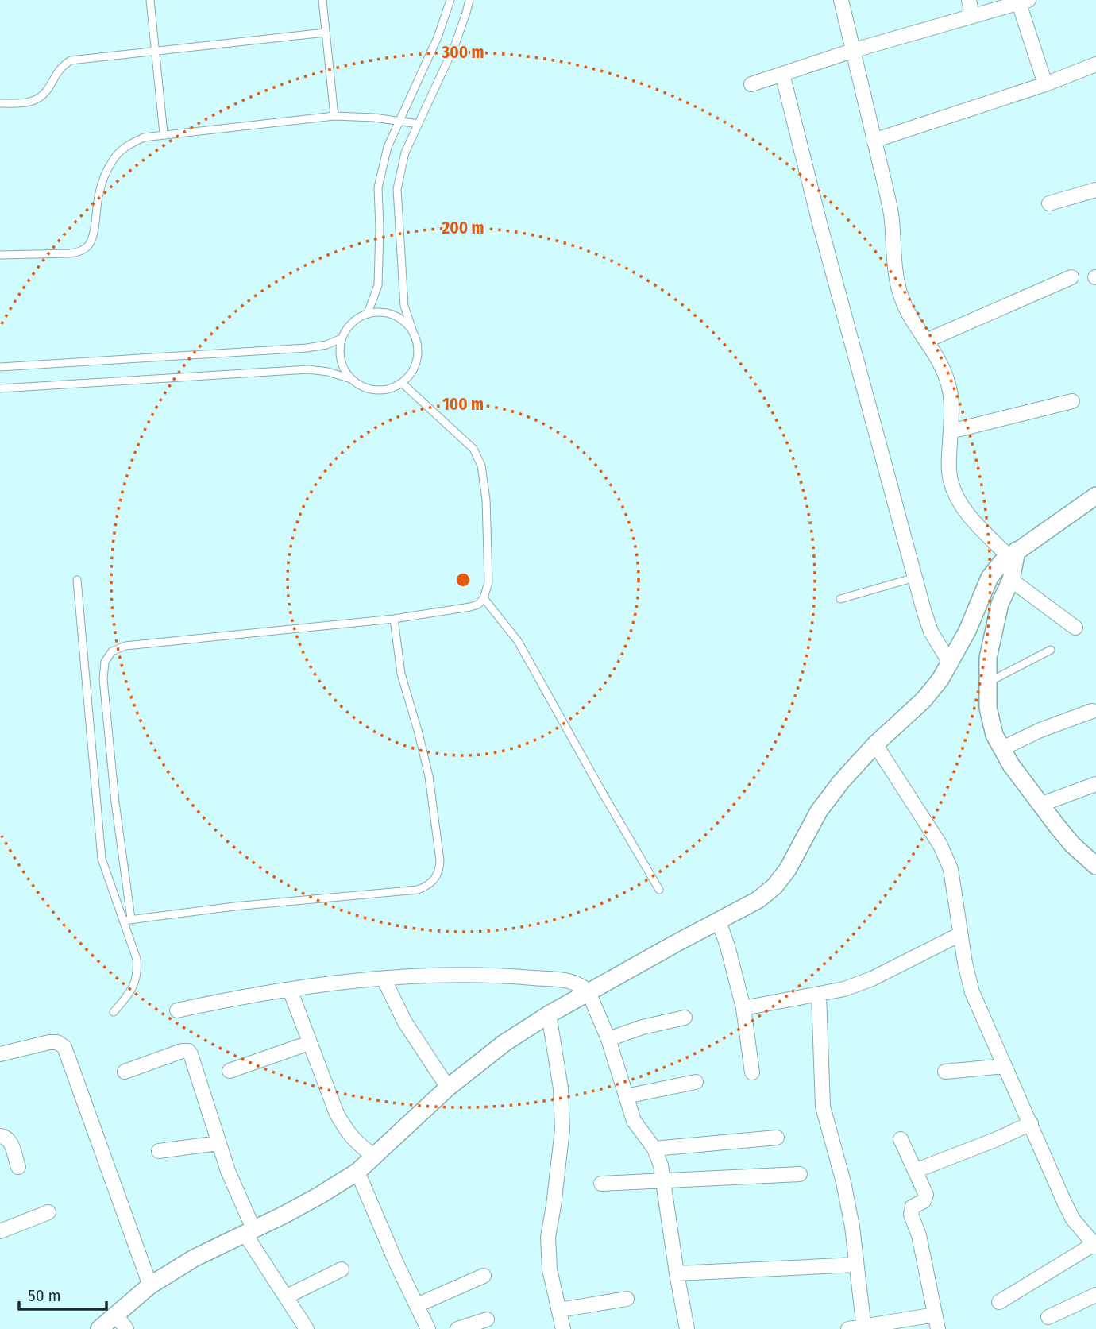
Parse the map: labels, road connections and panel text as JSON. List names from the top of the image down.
{
  "scale_bar": "50 m",
  "rings": ["300 m", "200 m", "100 m"]
}
